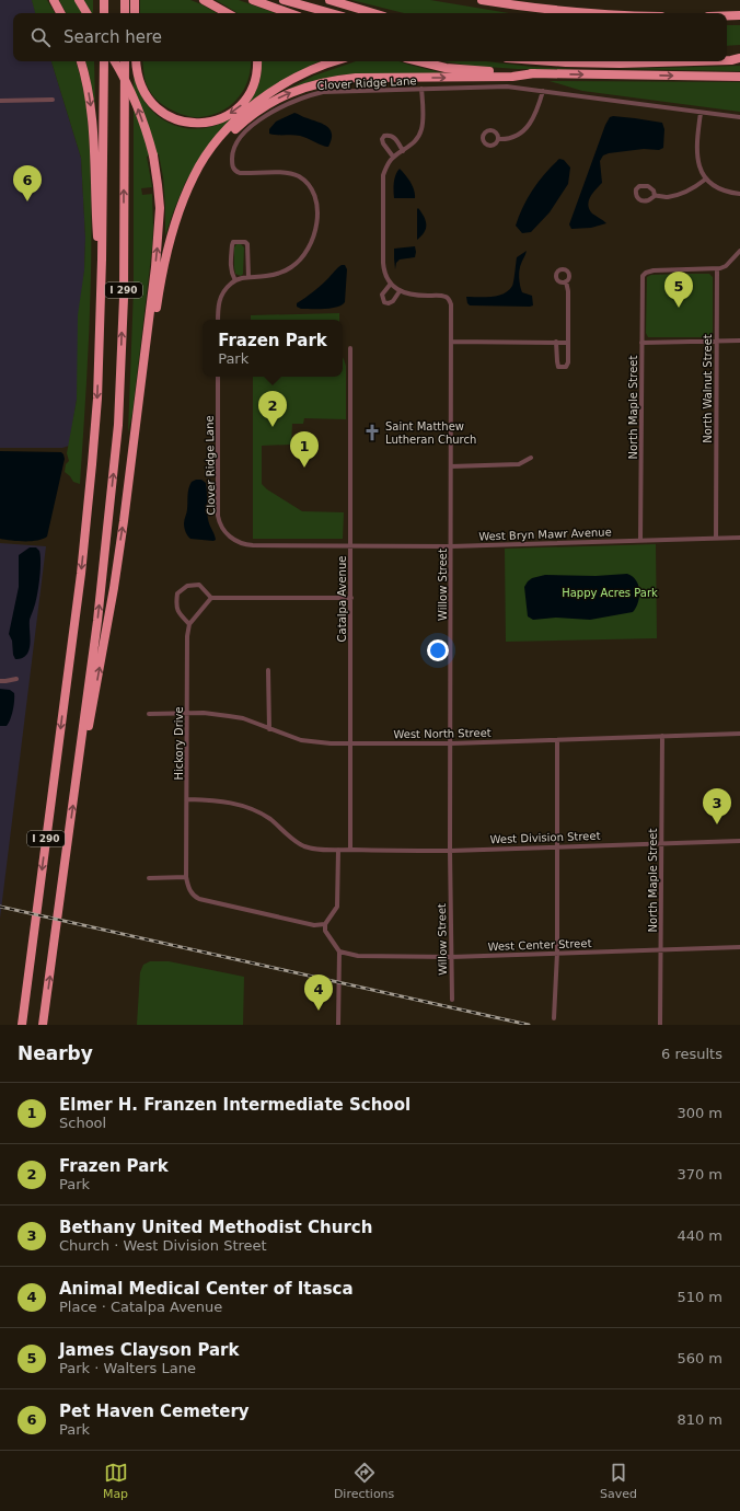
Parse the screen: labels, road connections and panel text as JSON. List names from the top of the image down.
{
  "streets": {
    "highway": ["I 290"],
    "street": [
      "Clover Ridge Lane",
      "North Walnut Street",
      "North Maple Street",
      "West Bryn Mawr Avenue",
      "Willow Street",
      "Catalpa Avenue",
      "West North Street",
      "Hickory Drive",
      "West Division Street",
      "West Center Street"
    ]
  },
  "crossings": [
    ["Clover Ridge Lane", "West Bryn Mawr Avenue"],
    ["Clover Ridge Lane", "Catalpa Avenue"],
    ["North Walnut Street", "North Maple Street"],
    ["North Walnut Street", "West Bryn Mawr Avenue"],
    ["North Maple Street", "West Bryn Mawr Avenue"],
    ["North Maple Street", "West North Street"],
    ["North Maple Street", "West Division Street"],
    ["North Maple Street", "West Center Street"],
    ["West Bryn Mawr Avenue", "Willow Street"],
    ["West Bryn Mawr Avenue", "Catalpa Avenue"],
    ["Willow Street", "West North Street"],
    ["Willow Street", "West Division Street"],
    ["Willow Street", "West Center Street"],
    ["Catalpa Avenue", "West North Street"],
    ["Catalpa Avenue", "West Division Street"],
    ["West North Street", "Hickory Drive"]
  ],
  "parks": ["Happy Acres Park"],
  "places": {
    "church": ["Saint Matthew Lutheran Church"]
  },
  "page": {
    "search": "Search here",
    "pins": [
      "6",
      "5",
      "2",
      "1",
      "3",
      "4"
    ],
    "popup": ["Frazen Park", "Park"],
    "heading": ["Nearby", "6 results"],
    "list": [
      {
        "mark": "1",
        "name": "Elmer H. Franzen Intermediate School",
        "note": "School",
        "value": "300 m"
      },
      {
        "mark": "2",
        "name": "Frazen Park",
        "note": "Park",
        "value": "370 m"
      },
      {
        "mark": "3",
        "name": "Bethany United Methodist Church",
        "note": "Church · West Division Street",
        "value": "440 m"
      },
      {
        "mark": "4",
        "name": "Animal Medical Center of Itasca",
        "note": "Place · Catalpa Avenue",
        "value": "510 m"
      },
      {
        "mark": "5",
        "name": "James Clayson Park",
        "note": "Park · Walters Lane",
        "value": "560 m"
      },
      {
        "mark": "6",
        "name": "Pet Haven Cemetery",
        "note": "Park",
        "value": "810 m"
      }
    ],
    "nav": ["Map", "Directions", "Saved"]
  }
}
